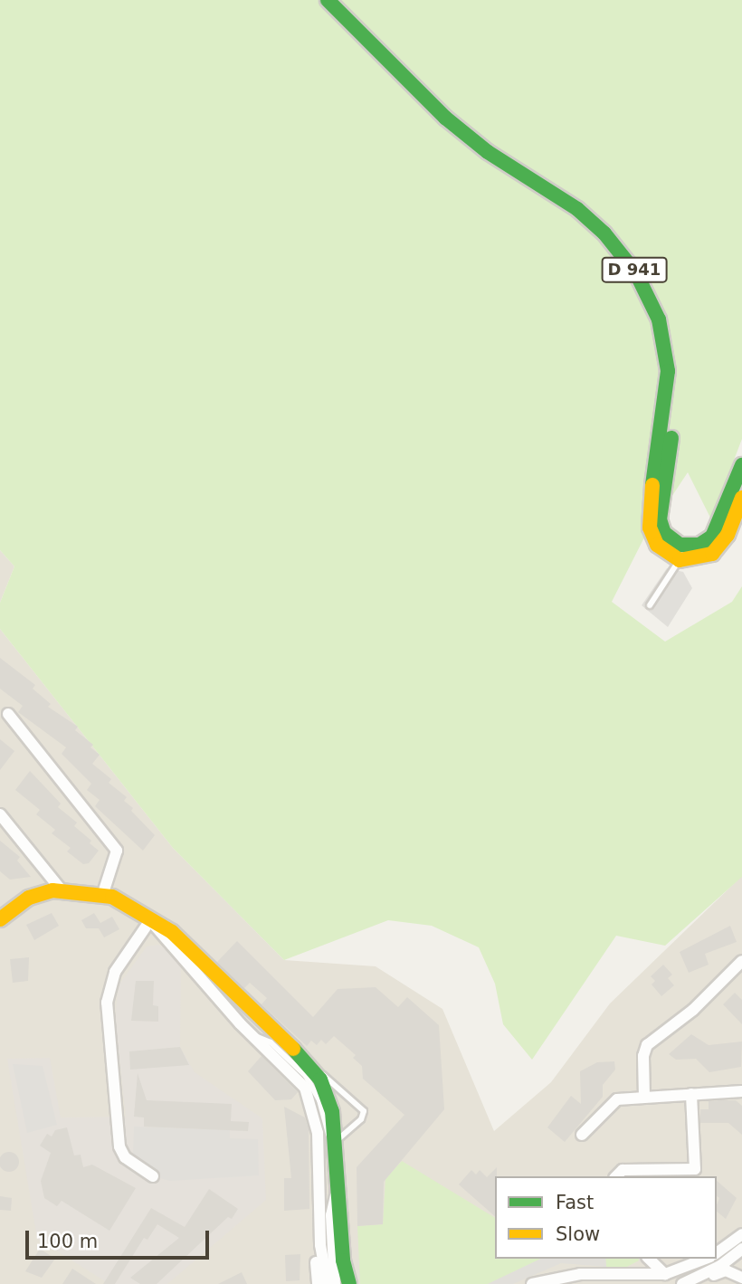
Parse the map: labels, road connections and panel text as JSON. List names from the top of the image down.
{
  "streets": {
    "main road": ["D 941"]
  },
  "legend": ["Fast", "Slow"],
  "scale_bar": "100 m"
}
